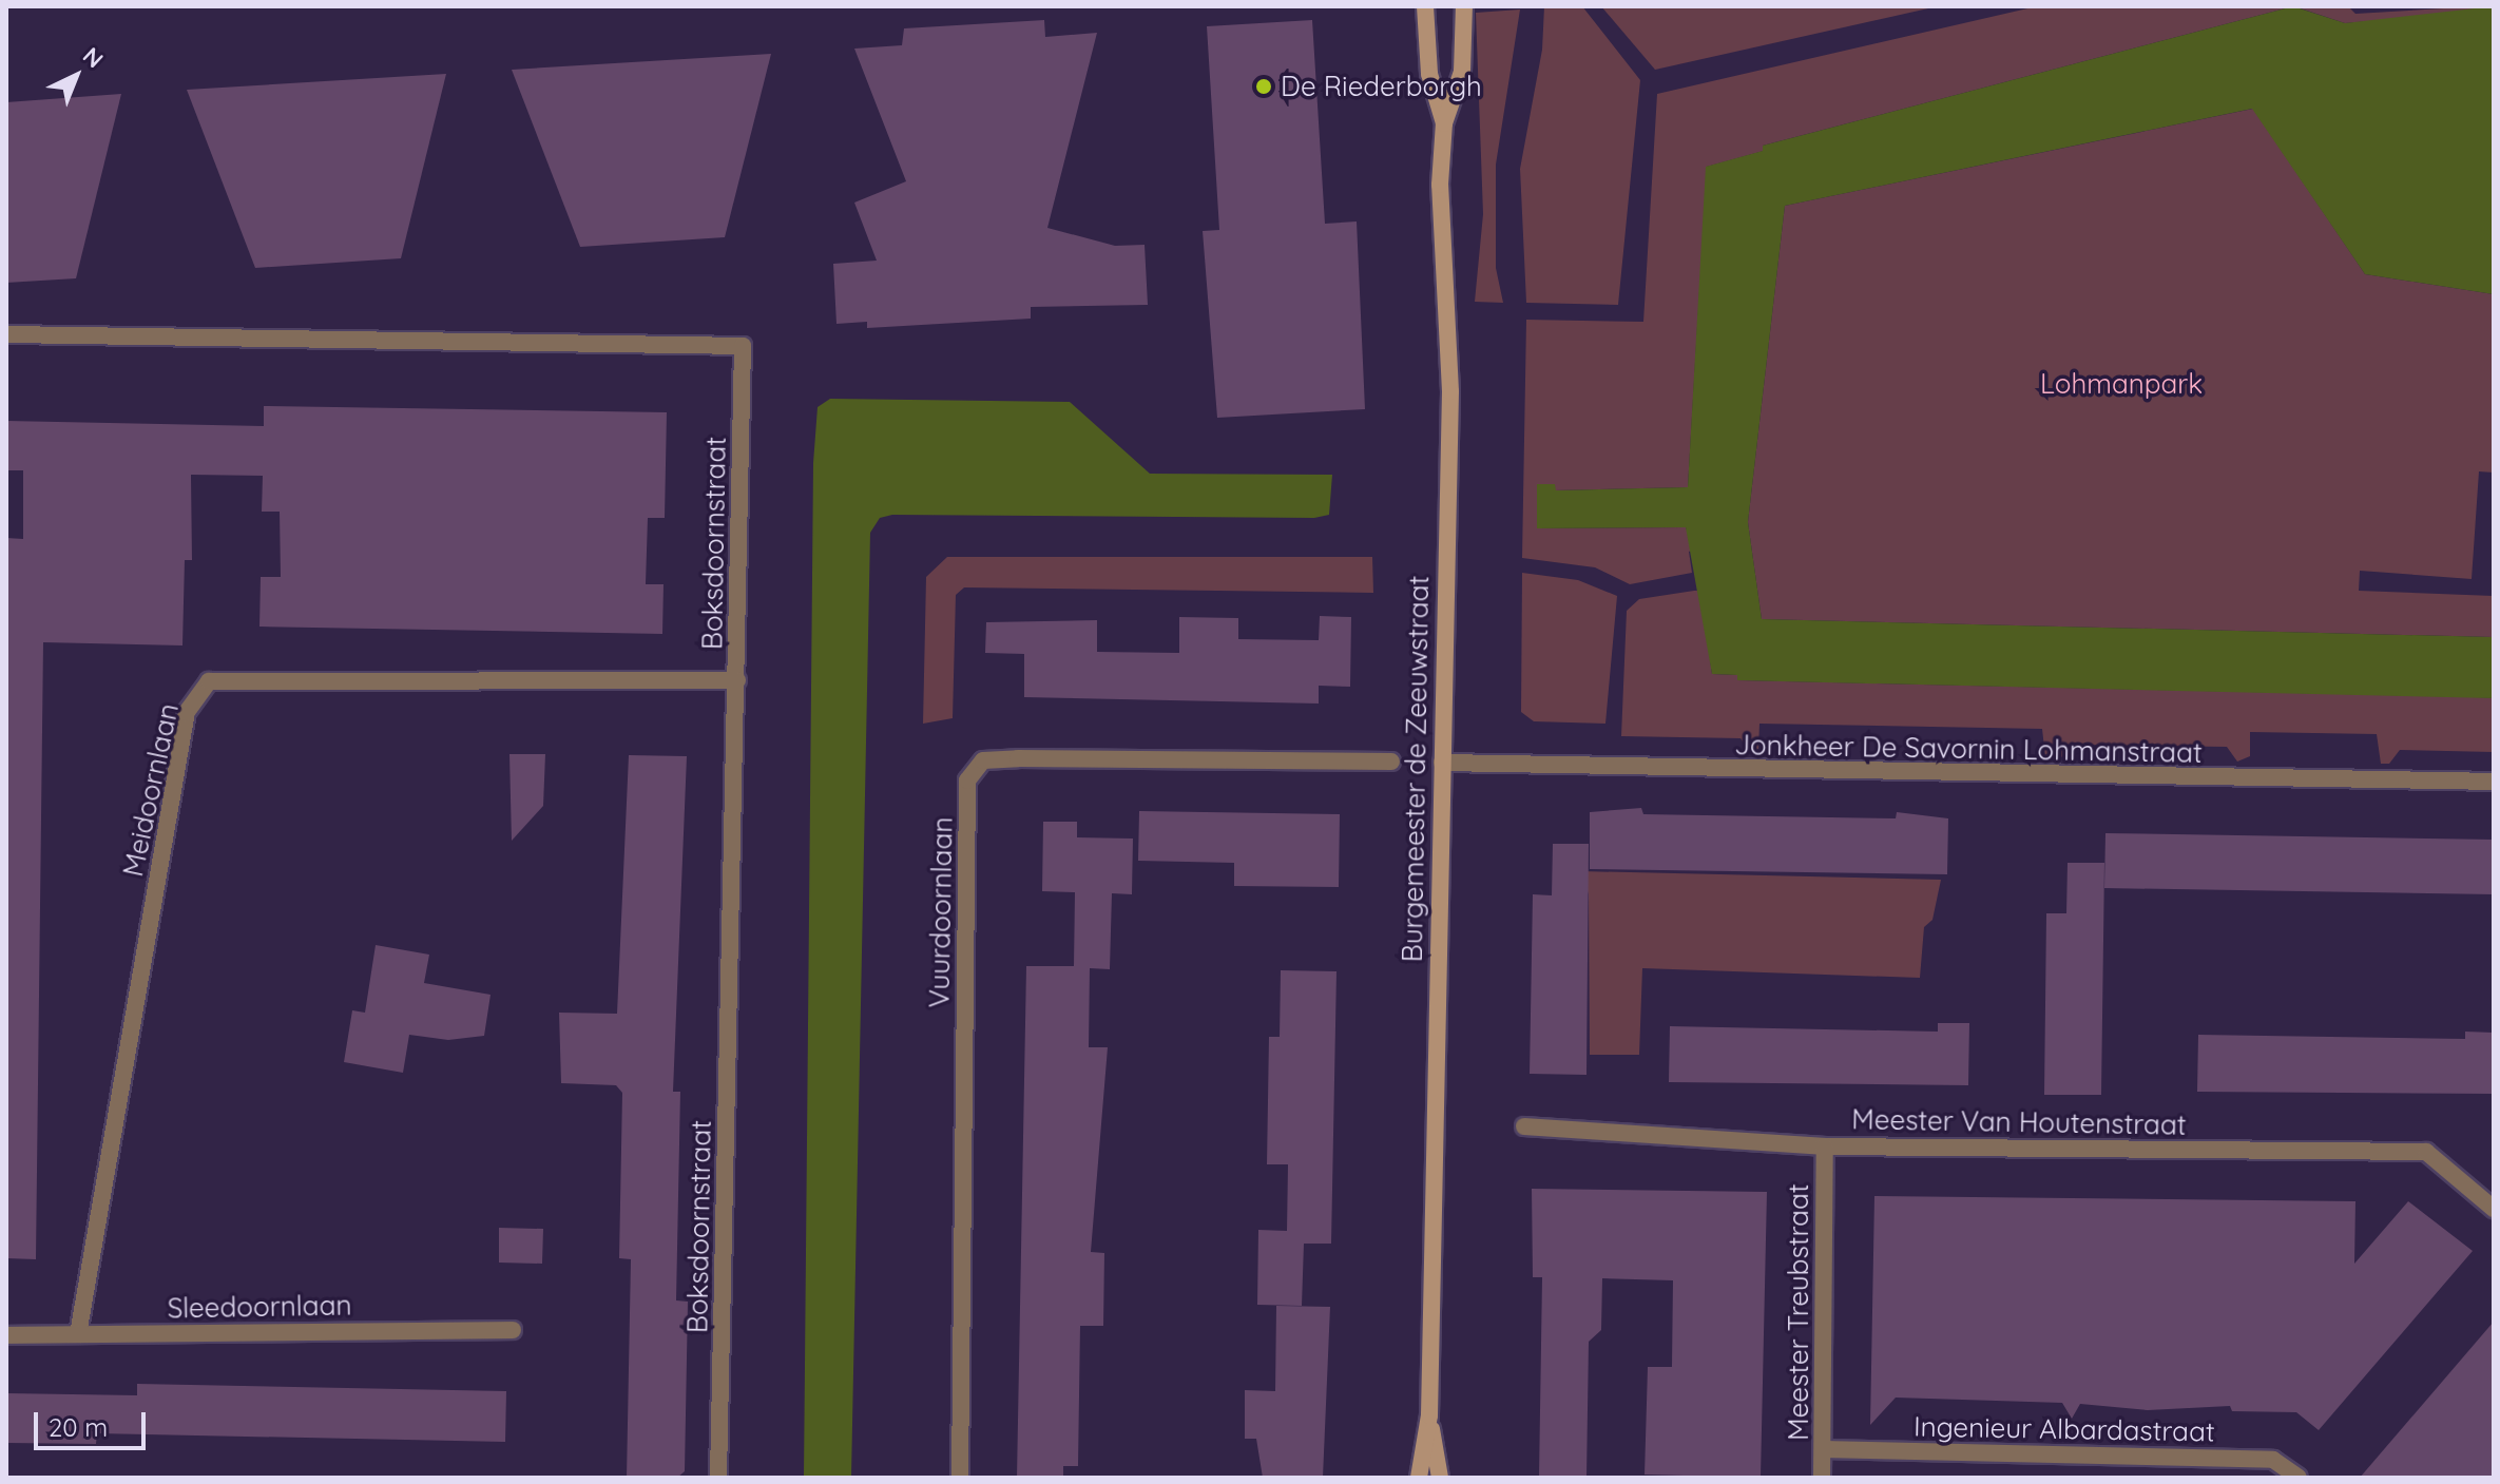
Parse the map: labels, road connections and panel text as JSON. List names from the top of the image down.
{
  "streets": {
    "street": [
      "Boksdoornstraat",
      "Jonkheer De Savornin Lohmanstraat",
      "Burgemeester de Zeeuwstraat",
      "Meidoornlaan",
      "Vuurdoornlaan",
      "Meester Van Houtenstraat",
      "Sleedoornlaan",
      "Meester Treubstraat",
      "Ingenieur Albardastraat"
    ]
  },
  "crossings": [
    ["Boksdoornstraat", "Meidoornlaan"],
    ["Jonkheer De Savornin Lohmanstraat", "Burgemeester de Zeeuwstraat"],
    ["Meidoornlaan", "Sleedoornlaan"],
    ["Meester Van Houtenstraat", "Meester Treubstraat"],
    ["Meester Treubstraat", "Ingenieur Albardastraat"]
  ],
  "parks": ["Lohmanpark"],
  "places": ["De Riederborgh"],
  "scale_bar": "20 m",
  "north": "top right"
}
